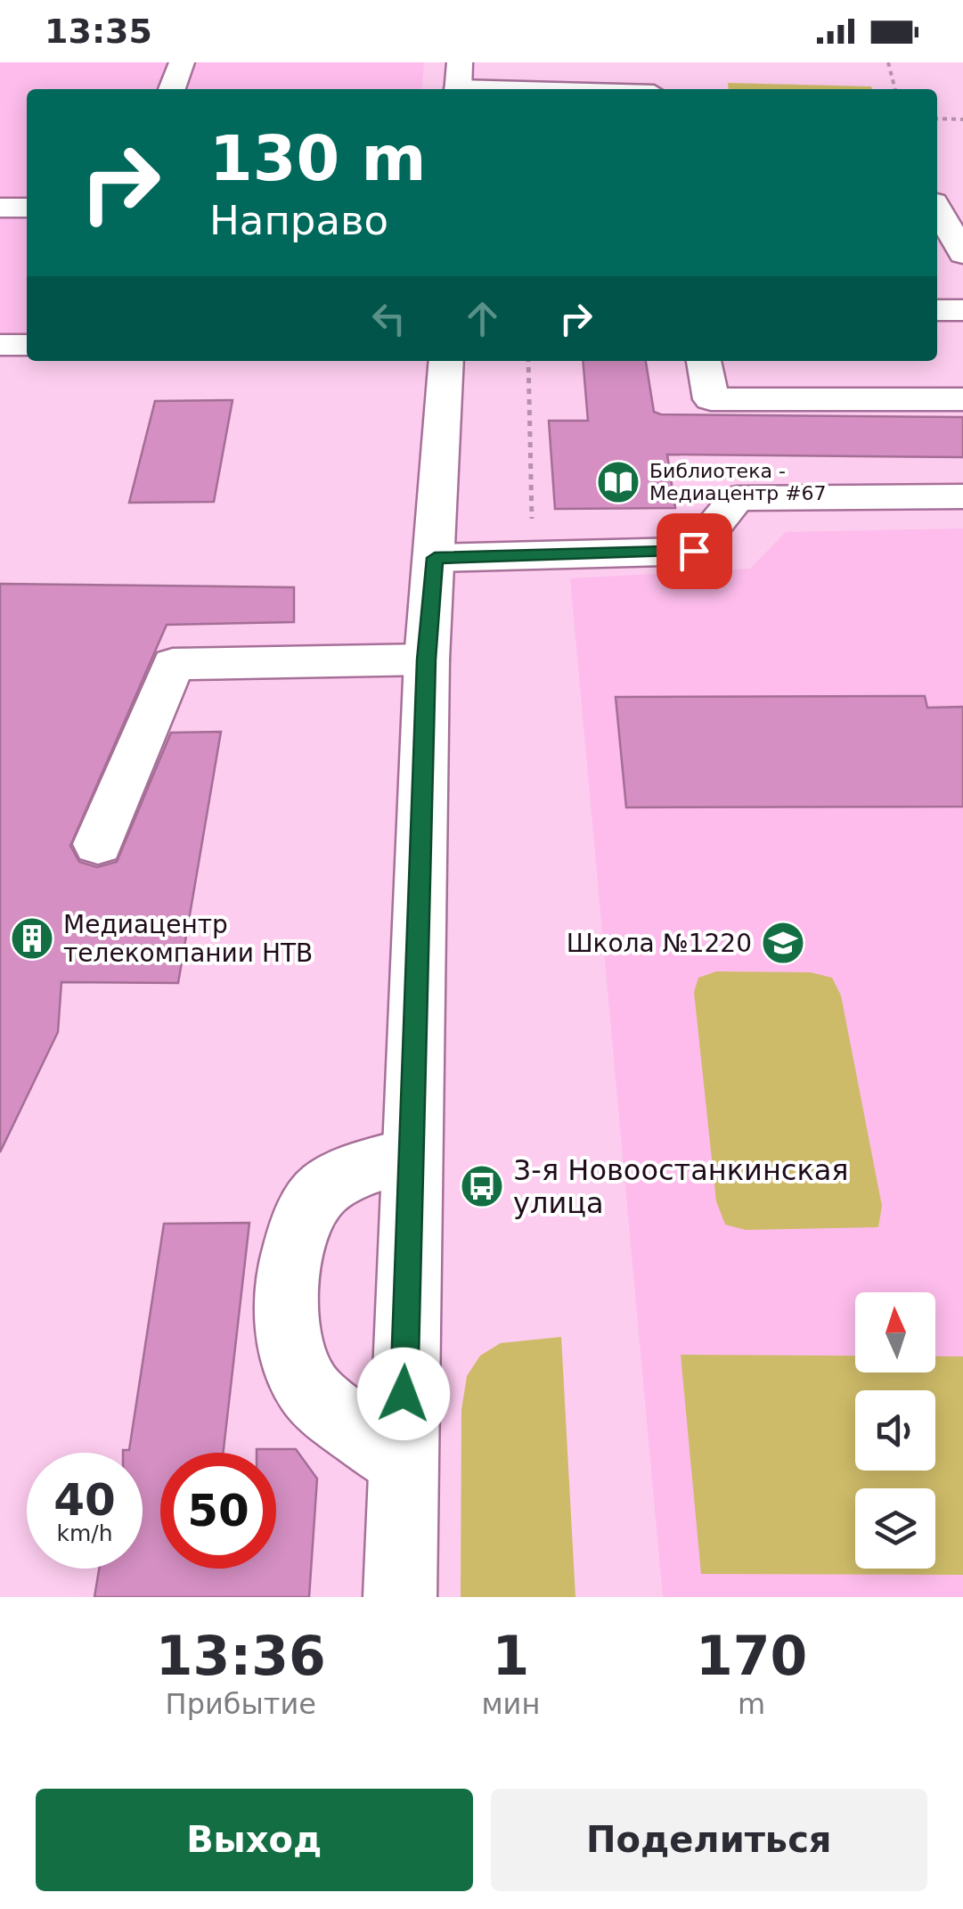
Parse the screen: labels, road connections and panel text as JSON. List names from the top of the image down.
{
  "places": {
    "library": ["Библиотека - Медиацентр #67"],
    "building": ["Медиацентр телекомпании НТВ"],
    "school or university": ["Школа №1220"],
    "bus stop": ["3-я Новоостанкинская улица"]
  },
  "north": "top",
  "page": {
    "status": "13:35",
    "turn": ["130 m", "Направо"],
    "speed": "40 km/h",
    "limit": "50",
    "eta": [
      "13:36",
      "Прибытие",
      "1",
      "мин",
      "170",
      "m"
    ],
    "buttons": ["Выход", "Поделиться"]
  }
}
